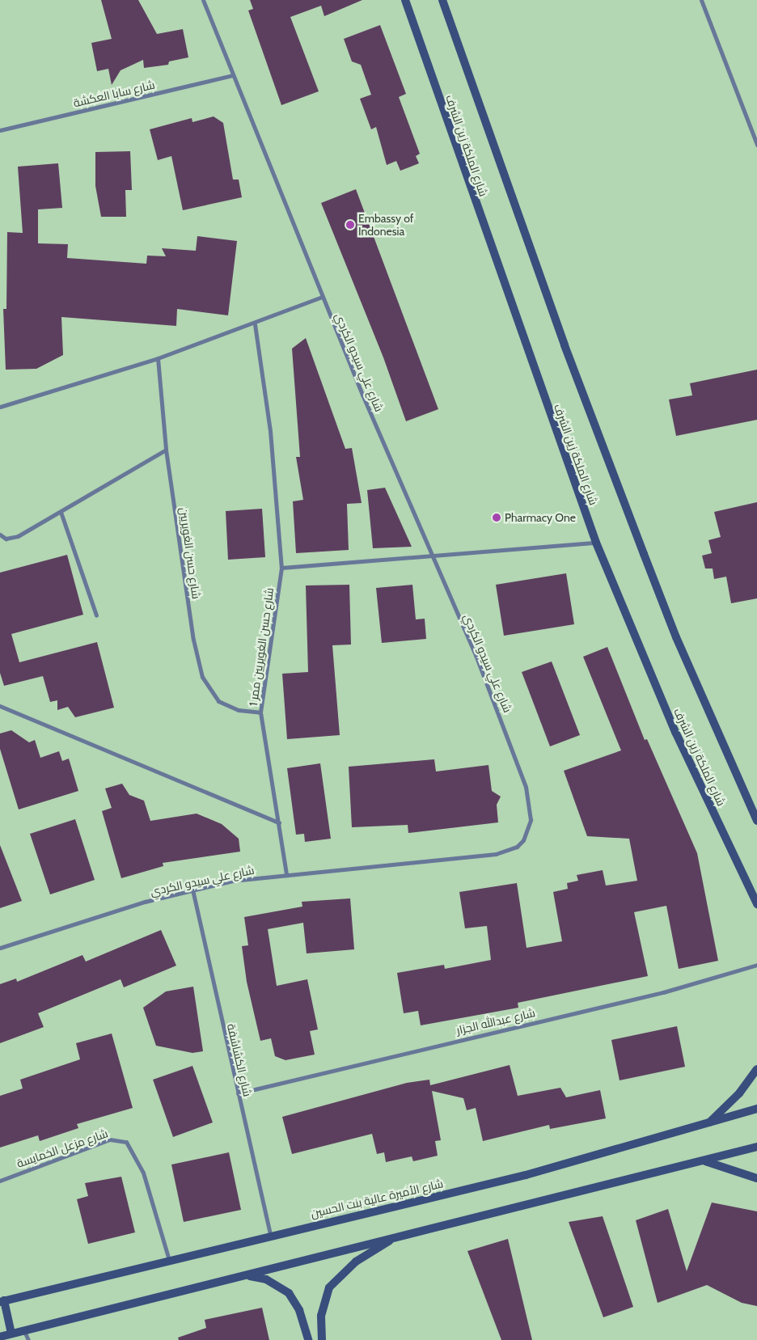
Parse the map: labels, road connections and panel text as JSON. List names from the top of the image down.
{
  "streets": {
    "main road": ["شارع الملكة زين الشرف", "شارع الأميرة عالية بنت الحسين"],
    "street": [
      "شارع سابا العكشة",
      "شارع علي سيدو الكردي",
      "شارع حسن الغويريين",
      "شارع حسن الغويريين ممر 1",
      "شارع عبدالله الجزار",
      "شارع الكشاشفة",
      "شارع مزعل الخمايسة"
    ]
  },
  "crossings": [
    ["شارع سابا العكشة", "شارع علي سيدو الكردي"],
    ["شارع علي سيدو الكردي", "شارع حسن الغويريين ممر 1"],
    ["شارع علي سيدو الكردي", "شارع الكشاشفة"],
    ["شارع حسن الغويريين", "شارع حسن الغويريين ممر 1"],
    ["شارع عبدالله الجزار", "شارع الكشاشفة"],
    ["شارع الكشاشفة", "شارع الأميرة عالية بنت الحسين"],
    ["شارع مزعل الخمايسة", "شارع الأميرة عالية بنت الحسين"]
  ],
  "places": ["Embassy of Indonesia", "Pharmacy One"]
}
